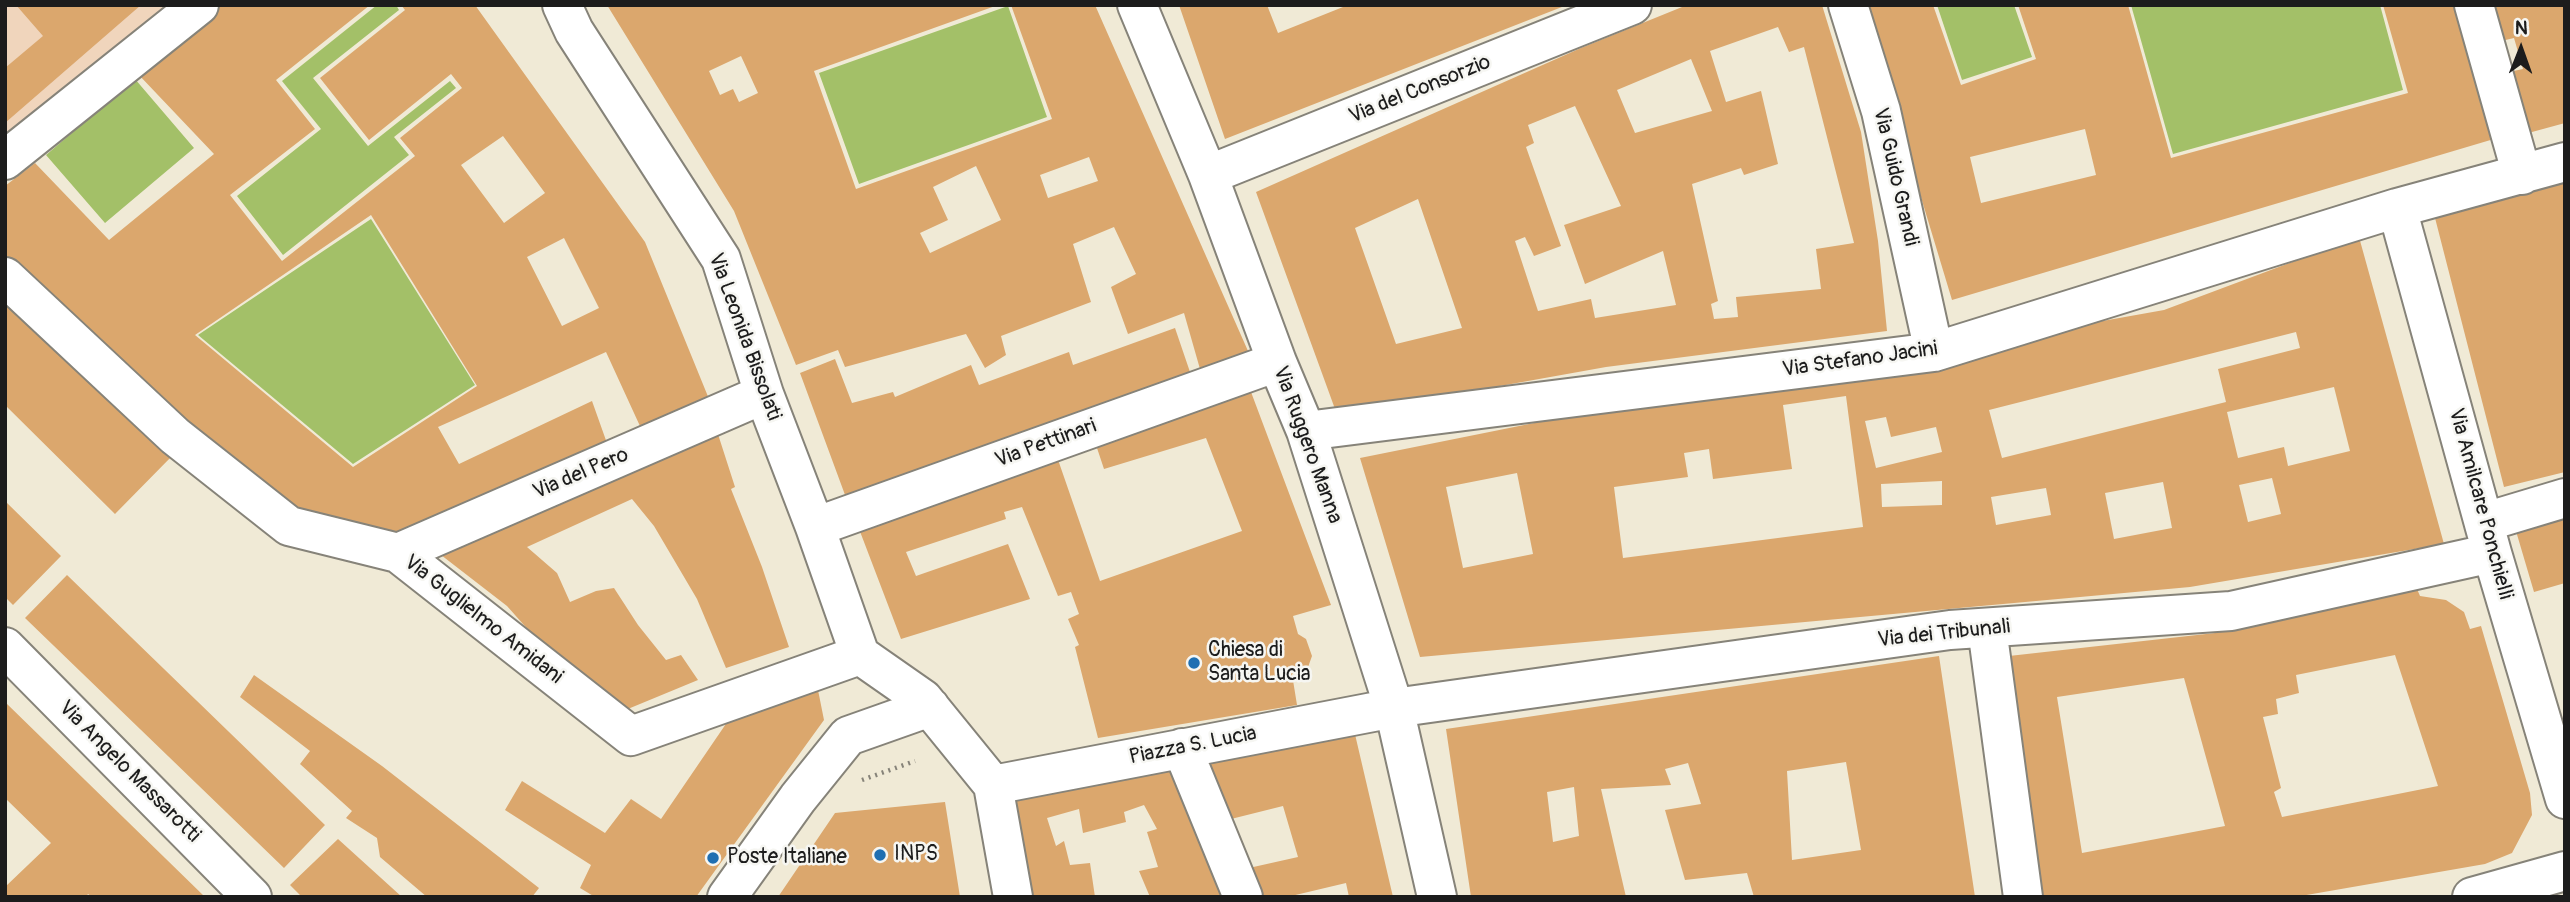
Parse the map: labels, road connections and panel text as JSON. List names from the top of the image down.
{
  "streets": {
    "street": [
      "Via del Consorzio",
      "Via Guido Grandi",
      "Via Leonida Bissolati",
      "Via Stefano Jacini",
      "Via Pettinari",
      "Via Ruggero Manna",
      "Via del Pero",
      "Via Amilcare Ponchielli",
      "Via Guglielmo Amidani",
      "Via dei Tribunali",
      "Piazza S. Lucia",
      "Via Angelo Massarotti"
    ]
  },
  "crossings": [
    ["Via del Consorzio", "Via Ruggero Manna"],
    ["Via Guido Grandi", "Via Stefano Jacini"],
    ["Via Leonida Bissolati", "Via Pettinari"],
    ["Via Leonida Bissolati", "Via del Pero"],
    ["Via Leonida Bissolati", "Via Guglielmo Amidani"],
    ["Via Stefano Jacini", "Via Ruggero Manna"],
    ["Via Stefano Jacini", "Via Amilcare Ponchielli"],
    ["Via Pettinari", "Via Ruggero Manna"],
    ["Via Ruggero Manna", "Via dei Tribunali"],
    ["Via Ruggero Manna", "Piazza S. Lucia"],
    ["Via del Pero", "Via Guglielmo Amidani"],
    ["Via Amilcare Ponchielli", "Via dei Tribunali"],
    ["Via dei Tribunali", "Piazza S. Lucia"]
  ],
  "places": ["Chiesa di Santa Lucia", "INPS", "Poste Italiane"],
  "north": "top"
}
